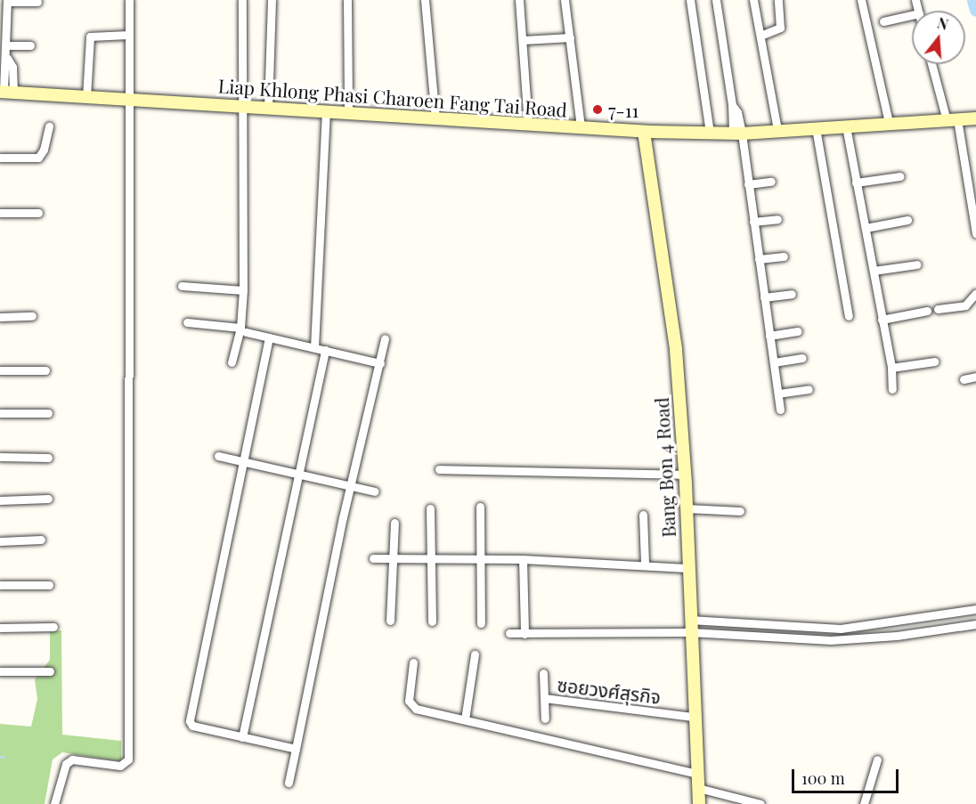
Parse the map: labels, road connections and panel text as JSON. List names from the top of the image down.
{
  "streets": {
    "street": ["Liap Khlong Phasi Charoen Fang Tai Road", "Bang Bon 4 Road", "ซอยวงศ์สุรกิจ"]
  },
  "crossings": [
    ["Liap Khlong Phasi Charoen Fang Tai Road", "Bang Bon 4 Road"],
    ["Bang Bon 4 Road", "ซอยวงศ์สุรกิจ"]
  ],
  "places": ["7-11"],
  "scale_bar": "100 m",
  "north": "top"
}
